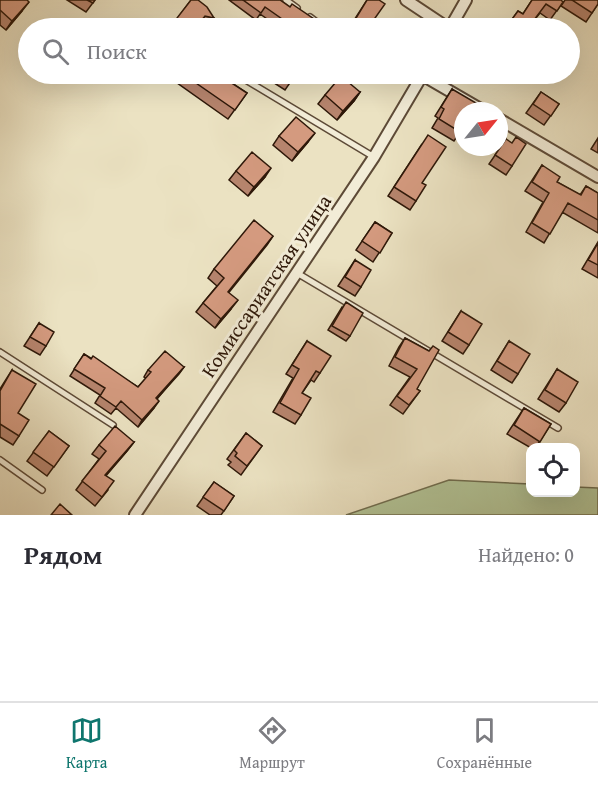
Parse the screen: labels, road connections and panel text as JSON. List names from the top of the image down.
{
  "streets": {
    "street": ["Комиссариатская улица"]
  },
  "north": "top right",
  "page": {
    "search": "Поиск",
    "heading": ["Рядом", "Найдено: 0"],
    "nav": ["Карта", "Маршрут", "Сохранённые"]
  }
}
